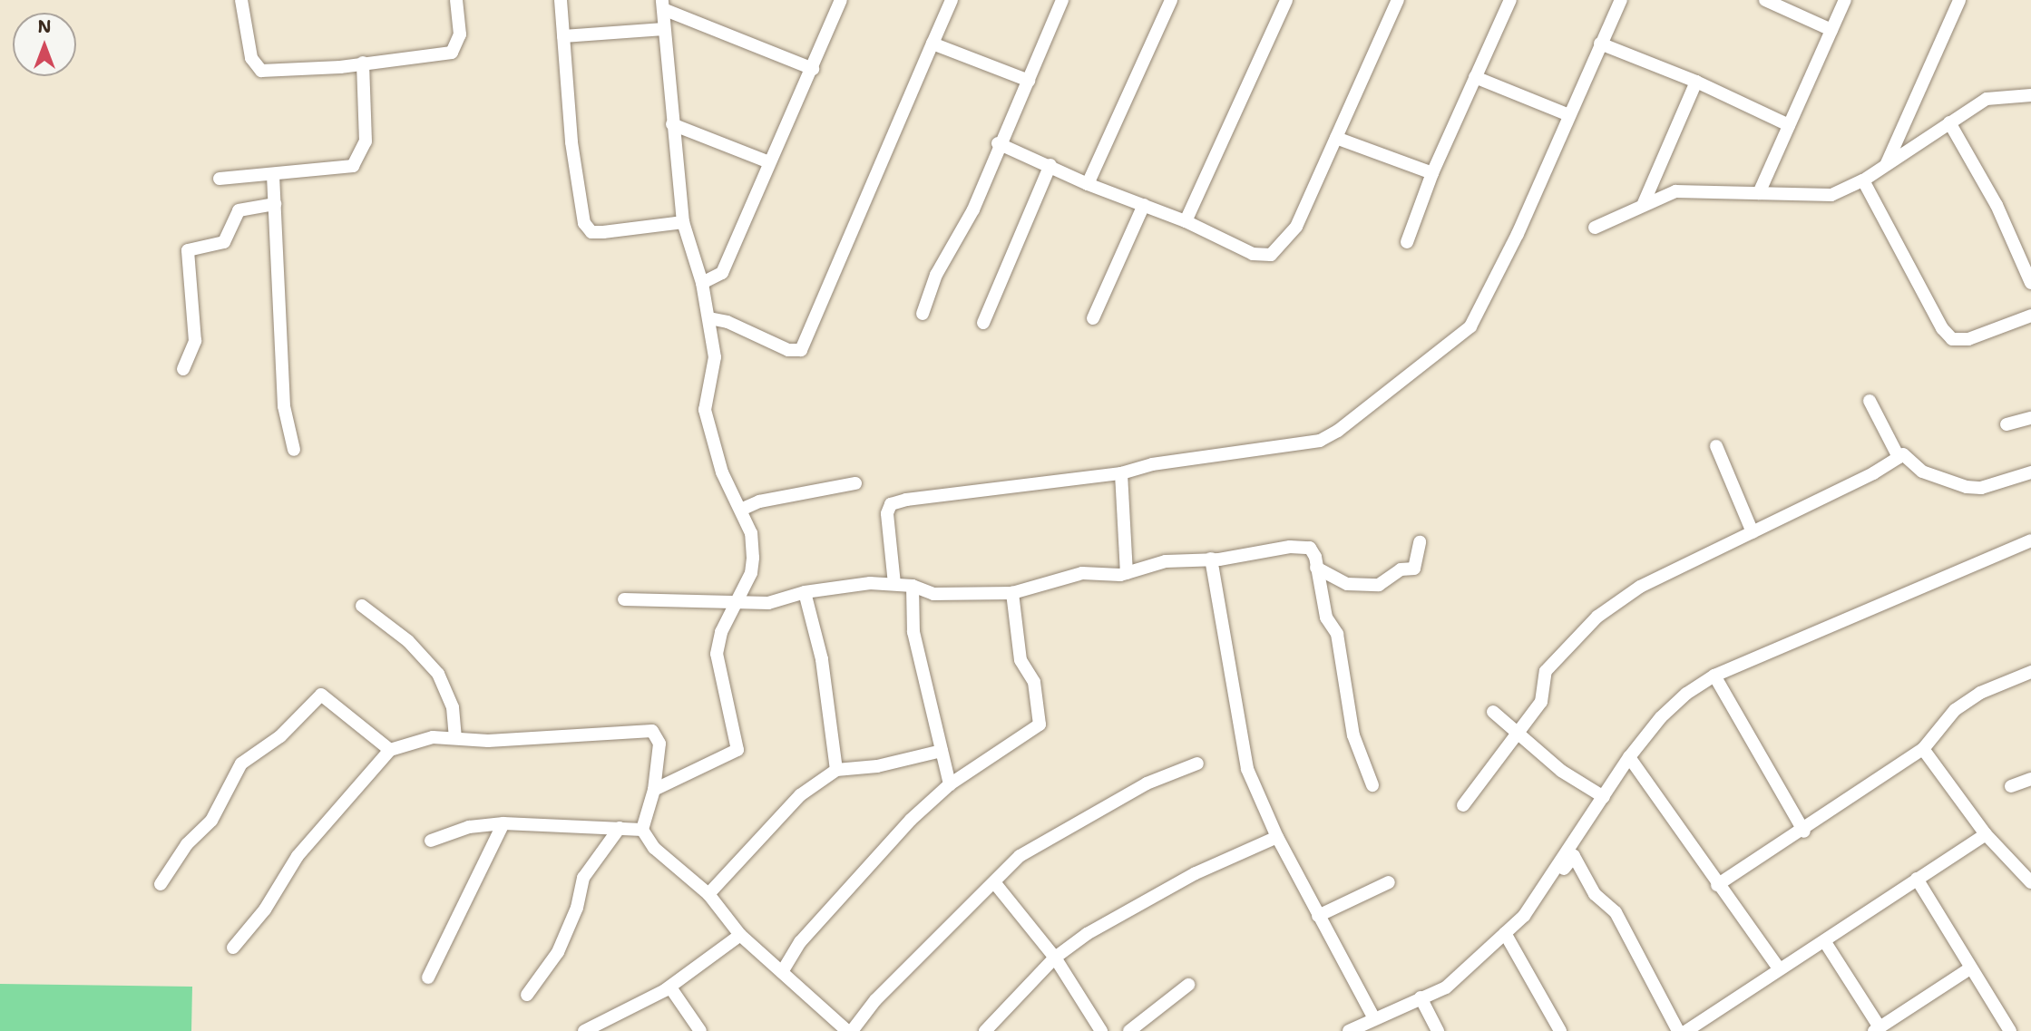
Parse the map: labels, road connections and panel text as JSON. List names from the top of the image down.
{
  "north": "top"
}
